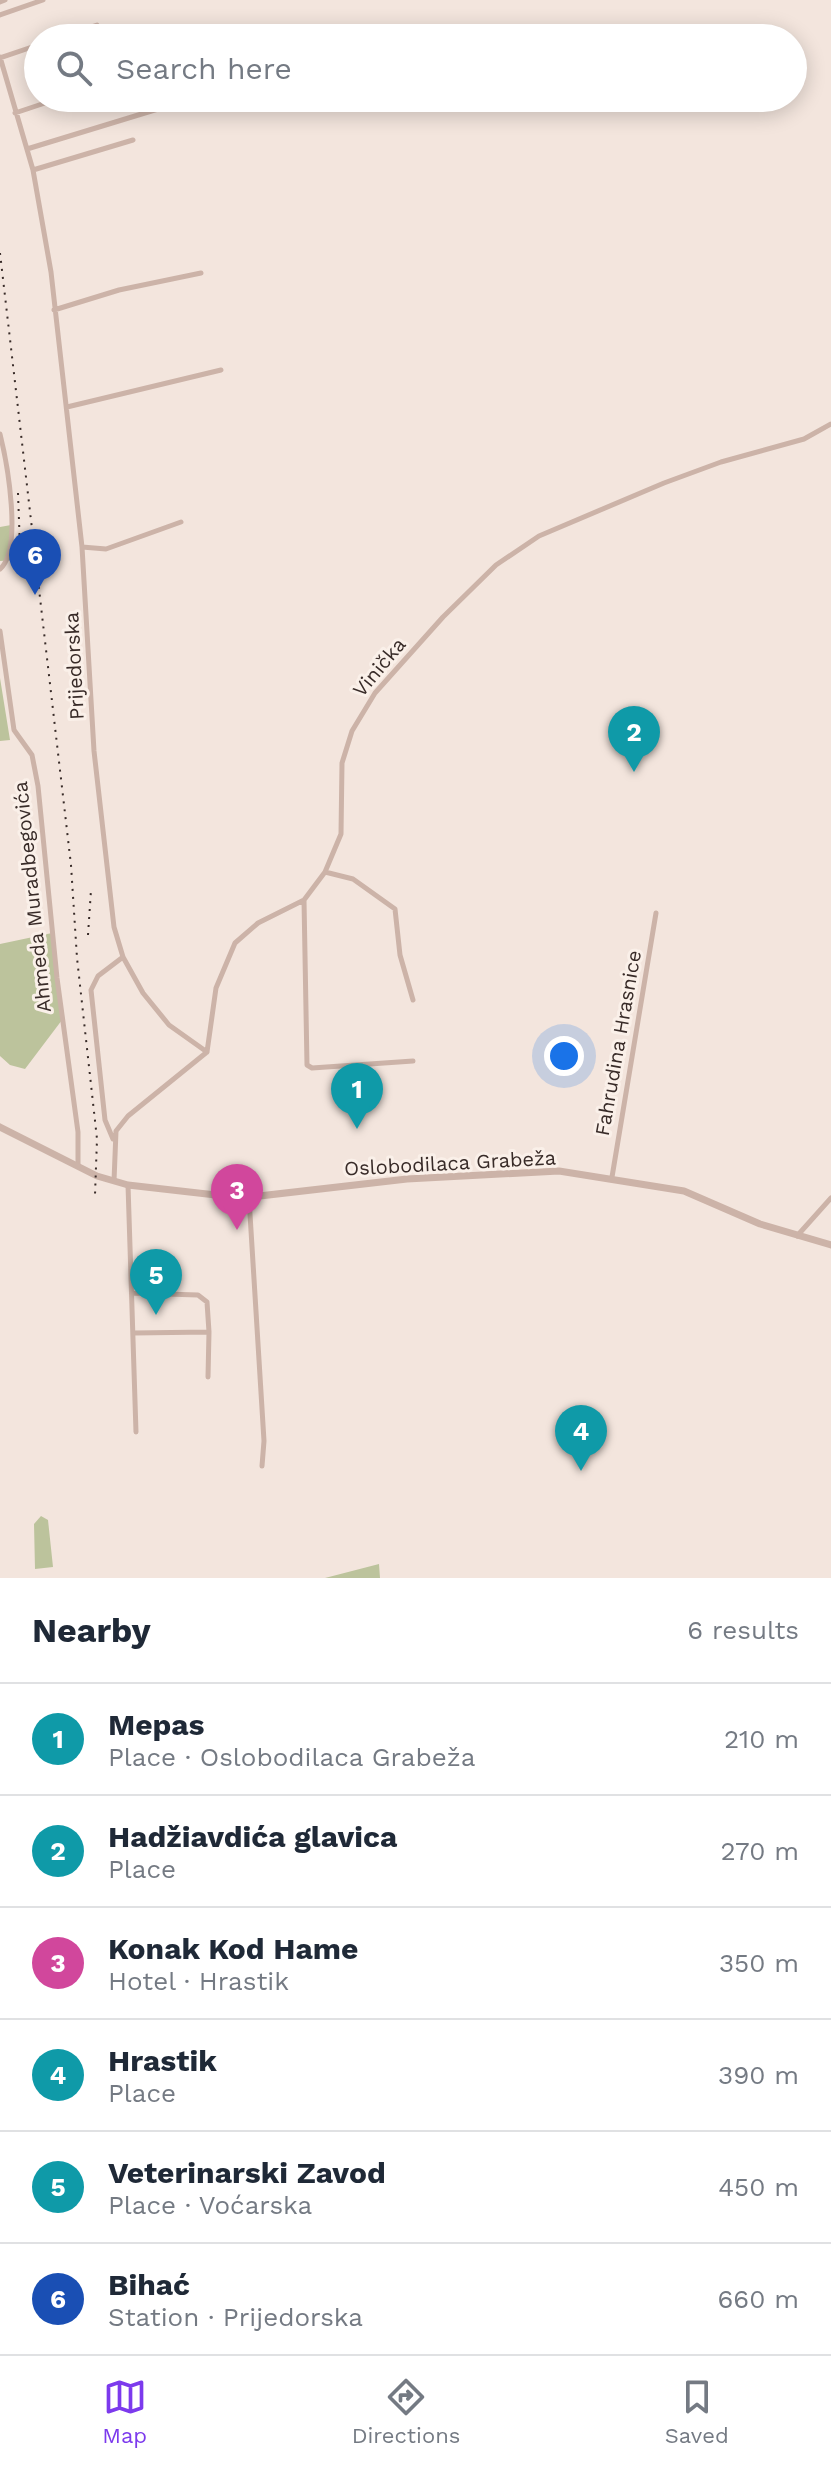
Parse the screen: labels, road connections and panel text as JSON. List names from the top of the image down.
{
  "streets": {
    "street": [
      "Prijedorska",
      "Vinička",
      "Ahmeda Muradbegovića",
      "Fahrudina Hrasnice",
      "Oslobodilaca Grabeža"
    ]
  },
  "crossings": [
    ["Prijedorska", "Vinička"],
    ["Ahmeda Muradbegovića", "Oslobodilaca Grabeža"],
    ["Fahrudina Hrasnice", "Oslobodilaca Grabeža"]
  ],
  "page": {
    "search": "Search here",
    "pins": [
      "6",
      "2",
      "1",
      "3",
      "5",
      "4"
    ],
    "heading": ["Nearby", "6 results"],
    "list": [
      {
        "mark": "1",
        "name": "Mepas",
        "note": "Place · Oslobodilaca Grabeža",
        "value": "210 m"
      },
      {
        "mark": "2",
        "name": "Hadžiavdića glavica",
        "note": "Place",
        "value": "270 m"
      },
      {
        "mark": "3",
        "name": "Konak Kod Hame",
        "note": "Hotel · Hrastik",
        "value": "350 m"
      },
      {
        "mark": "4",
        "name": "Hrastik",
        "note": "Place",
        "value": "390 m"
      },
      {
        "mark": "5",
        "name": "Veterinarski Zavod",
        "note": "Place · Voćarska",
        "value": "450 m"
      },
      {
        "mark": "6",
        "name": "Bihać",
        "note": "Station · Prijedorska",
        "value": "660 m"
      }
    ],
    "nav": ["Map", "Directions", "Saved"]
  }
}
